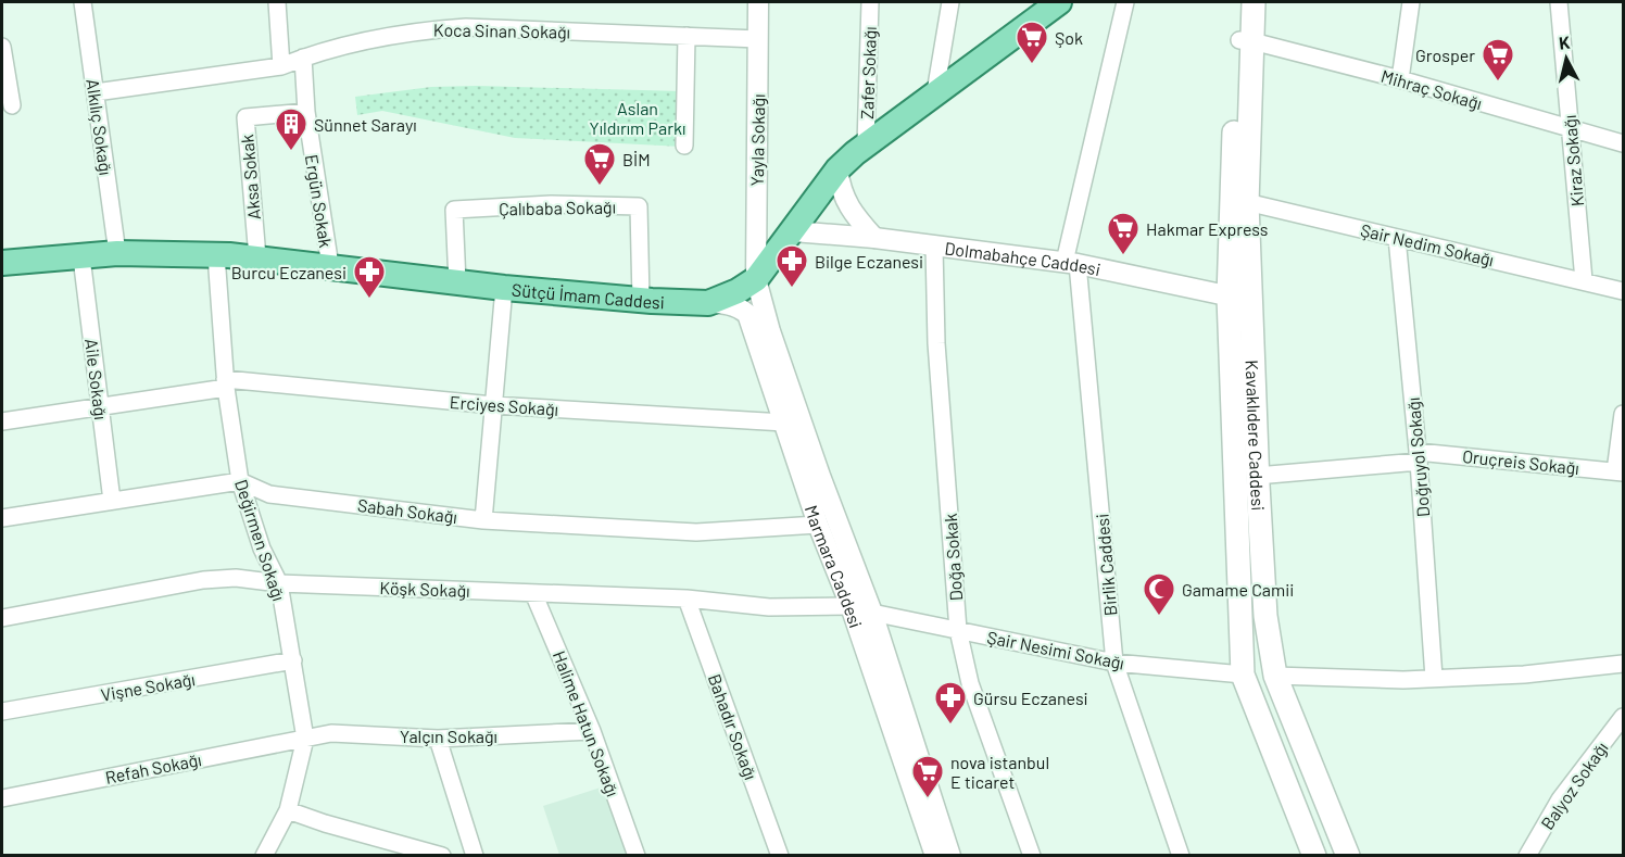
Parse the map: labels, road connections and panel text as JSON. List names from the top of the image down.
{
  "streets": {
    "main road": ["Sütçü İmam Caddesi", "Kavaklıdere Caddesi"],
    "street": [
      "Koca Sinan Sokağı",
      "Zafer Sokağı",
      "Mihraç Sokağı",
      "Alkılıç Sokağı",
      "Yayla Sokağı",
      "Kiraz Sokağı",
      "Aksa Sokak",
      "Ergün Sokak",
      "Çalıbaba Sokağı",
      "Şair Nedim Sokağı",
      "Dolmabahçe Caddesi",
      "Aile Sokağı",
      "Erciyes Sokağı",
      "Doğruyol Sokağı",
      "Oruçreis Sokağı",
      "Sabah Sokağı",
      "Değirmen Sokağı",
      "Doğa Sokak",
      "Marmara Caddesi",
      "Birlik Caddesi",
      "Köşk Sokağı",
      "Şair Nesimi Sokağı",
      "Vişne Sokağı",
      "Halime Hatun Sokağı",
      "Bahadır Sokağı",
      "Yalçın Sokağı",
      "Refah Sokağı",
      "Balyoz Sokağı"
    ]
  },
  "crossings": [
    ["Koca Sinan Sokağı", "Alkılıç Sokağı"],
    ["Koca Sinan Sokağı", "Yayla Sokağı"],
    ["Koca Sinan Sokağı", "Ergün Sokak"],
    ["Zafer Sokağı", "Sütçü İmam Caddesi"],
    ["Mihraç Sokağı", "Kiraz Sokağı"],
    ["Mihraç Sokağı", "Kavaklıdere Caddesi"],
    ["Alkılıç Sokağı", "Sütçü İmam Caddesi"],
    ["Yayla Sokağı", "Sütçü İmam Caddesi"],
    ["Yayla Sokağı", "Marmara Caddesi"],
    ["Kiraz Sokağı", "Şair Nedim Sokağı"],
    ["Aksa Sokak", "Ergün Sokak"],
    ["Aksa Sokak", "Sütçü İmam Caddesi"],
    ["Ergün Sokak", "Sütçü İmam Caddesi"],
    ["Çalıbaba Sokağı", "Sütçü İmam Caddesi"],
    ["Şair Nedim Sokağı", "Kavaklıdere Caddesi"],
    ["Şair Nedim Sokağı", "Doğruyol Sokağı"],
    ["Dolmabahçe Caddesi", "Sütçü İmam Caddesi"],
    ["Dolmabahçe Caddesi", "Kavaklıdere Caddesi"],
    ["Dolmabahçe Caddesi", "Doğa Sokak"],
    ["Dolmabahçe Caddesi", "Birlik Caddesi"],
    ["Sütçü İmam Caddesi", "Aile Sokağı"],
    ["Sütçü İmam Caddesi", "Değirmen Sokağı"],
    ["Sütçü İmam Caddesi", "Marmara Caddesi"],
    ["Aile Sokağı", "Erciyes Sokağı"],
    ["Erciyes Sokağı", "Değirmen Sokağı"],
    ["Erciyes Sokağı", "Marmara Caddesi"],
    ["Kavaklıdere Caddesi", "Oruçreis Sokağı"],
    ["Kavaklıdere Caddesi", "Şair Nesimi Sokağı"],
    ["Doğruyol Sokağı", "Oruçreis Sokağı"],
    ["Sabah Sokağı", "Değirmen Sokağı"],
    ["Sabah Sokağı", "Marmara Caddesi"],
    ["Değirmen Sokağı", "Köşk Sokağı"],
    ["Değirmen Sokağı", "Vişne Sokağı"],
    ["Değirmen Sokağı", "Yalçın Sokağı"],
    ["Değirmen Sokağı", "Refah Sokağı"],
    ["Doğa Sokak", "Şair Nesimi Sokağı"],
    ["Marmara Caddesi", "Köşk Sokağı"],
    ["Marmara Caddesi", "Şair Nesimi Sokağı"],
    ["Birlik Caddesi", "Şair Nesimi Sokağı"],
    ["Köşk Sokağı", "Halime Hatun Sokağı"],
    ["Köşk Sokağı", "Bahadır Sokağı"],
    ["Halime Hatun Sokağı", "Yalçın Sokağı"],
    ["Yalçın Sokağı", "Refah Sokağı"]
  ],
  "parks": ["Aslan Yıldırım Parkı"],
  "places": {
    "supermarket": [
      "Şok",
      "Grosper",
      "BİM",
      "Hakmar Express",
      "nova istanbul E ticaret"
    ],
    "building": ["Sünnet Sarayı"],
    "pharmacy": ["Bilge Eczanesi", "Burcu Eczanesi", "Gürsu Eczanesi"],
    "mosque": ["Gamame Camii"]
  },
  "north": "top"
}
